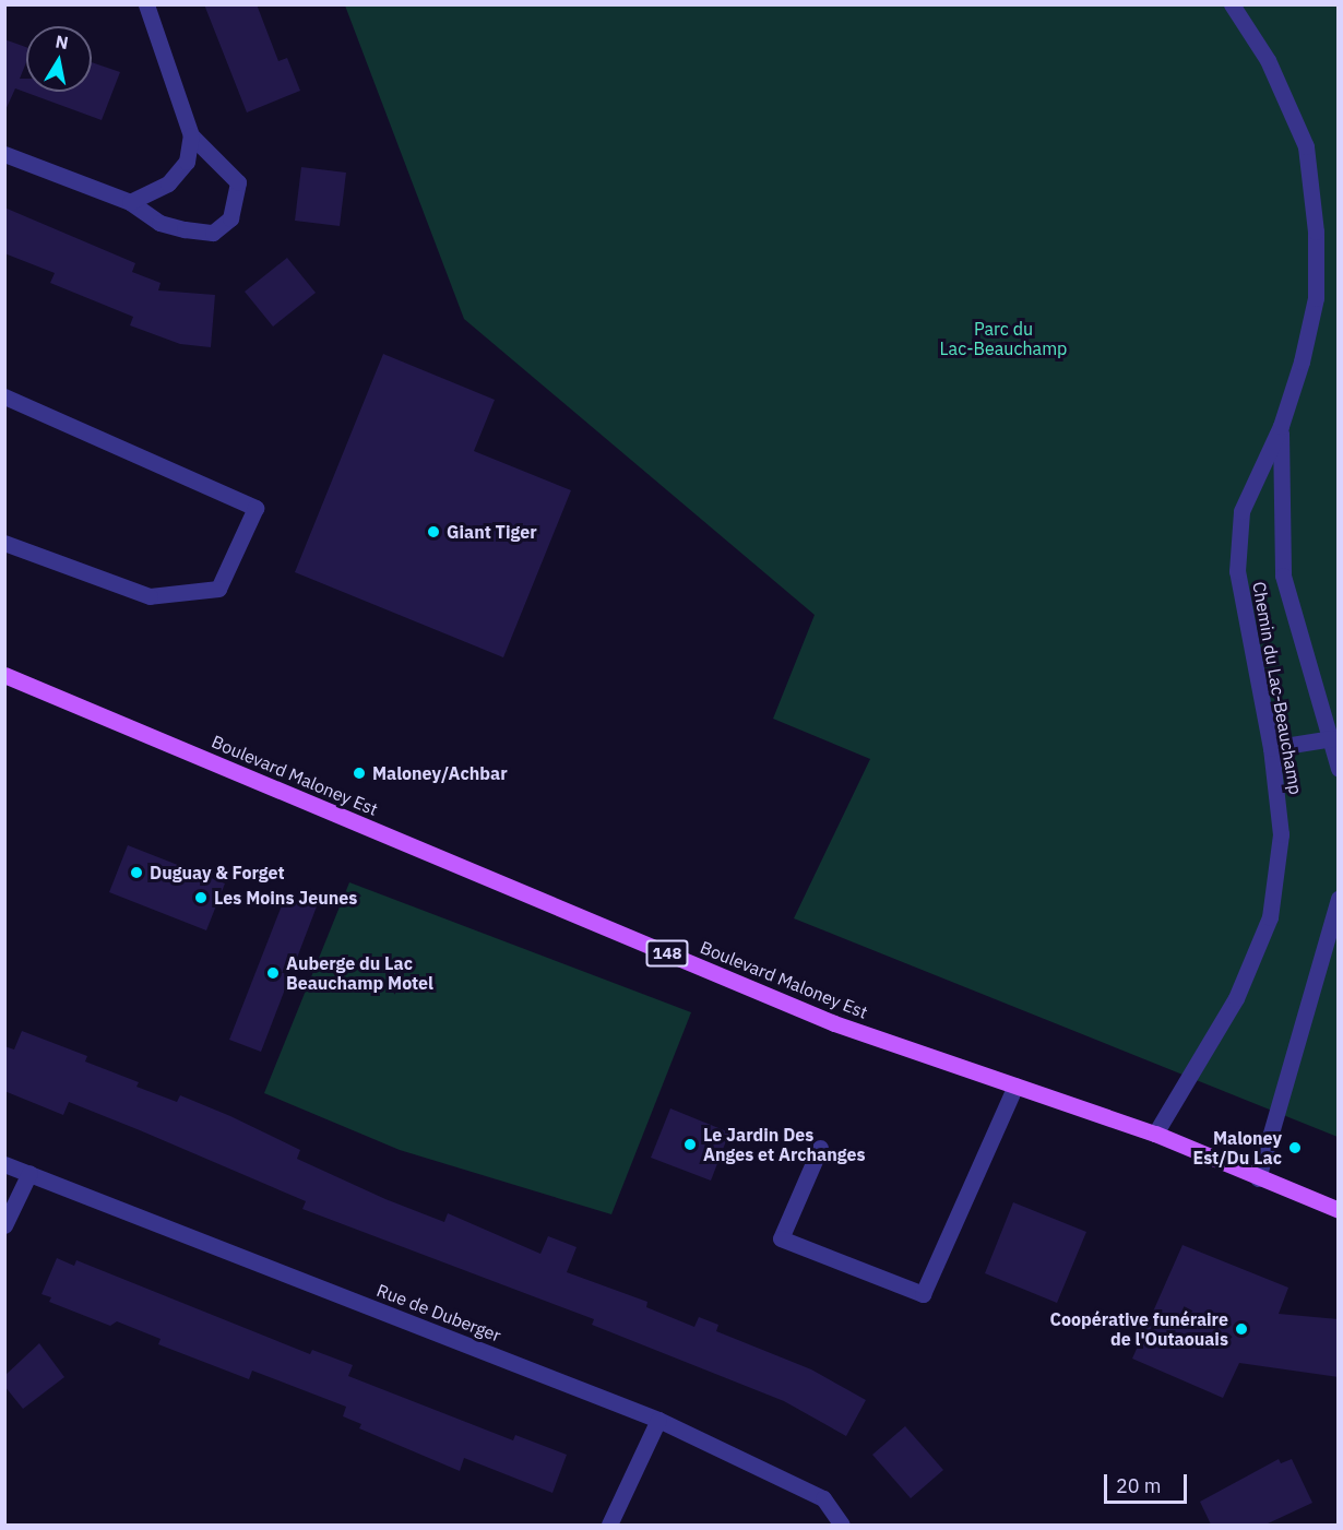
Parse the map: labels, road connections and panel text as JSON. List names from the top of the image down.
{
  "streets": {
    "main road": ["Boulevard Maloney Est", "148"],
    "street": ["Chemin du Lac-Beauchamp", "Rue de Duberger"]
  },
  "crossings": [
    ["Chemin du Lac-Beauchamp", "Boulevard Maloney Est"]
  ],
  "parks": ["Parc du Lac-Beauchamp"],
  "places": [
    "Giant Tiger",
    "Maloney/Achbar",
    "Duguay & Forget",
    "Les Moins Jeunes",
    "Auberge du Lac Beauchamp Motel",
    "Le Jardin Des Anges et Archanges",
    "Maloney Est/Du Lac",
    "Coopérative funéraire de l'Outaouais"
  ],
  "scale_bar": "20 m",
  "north": "top"
}
